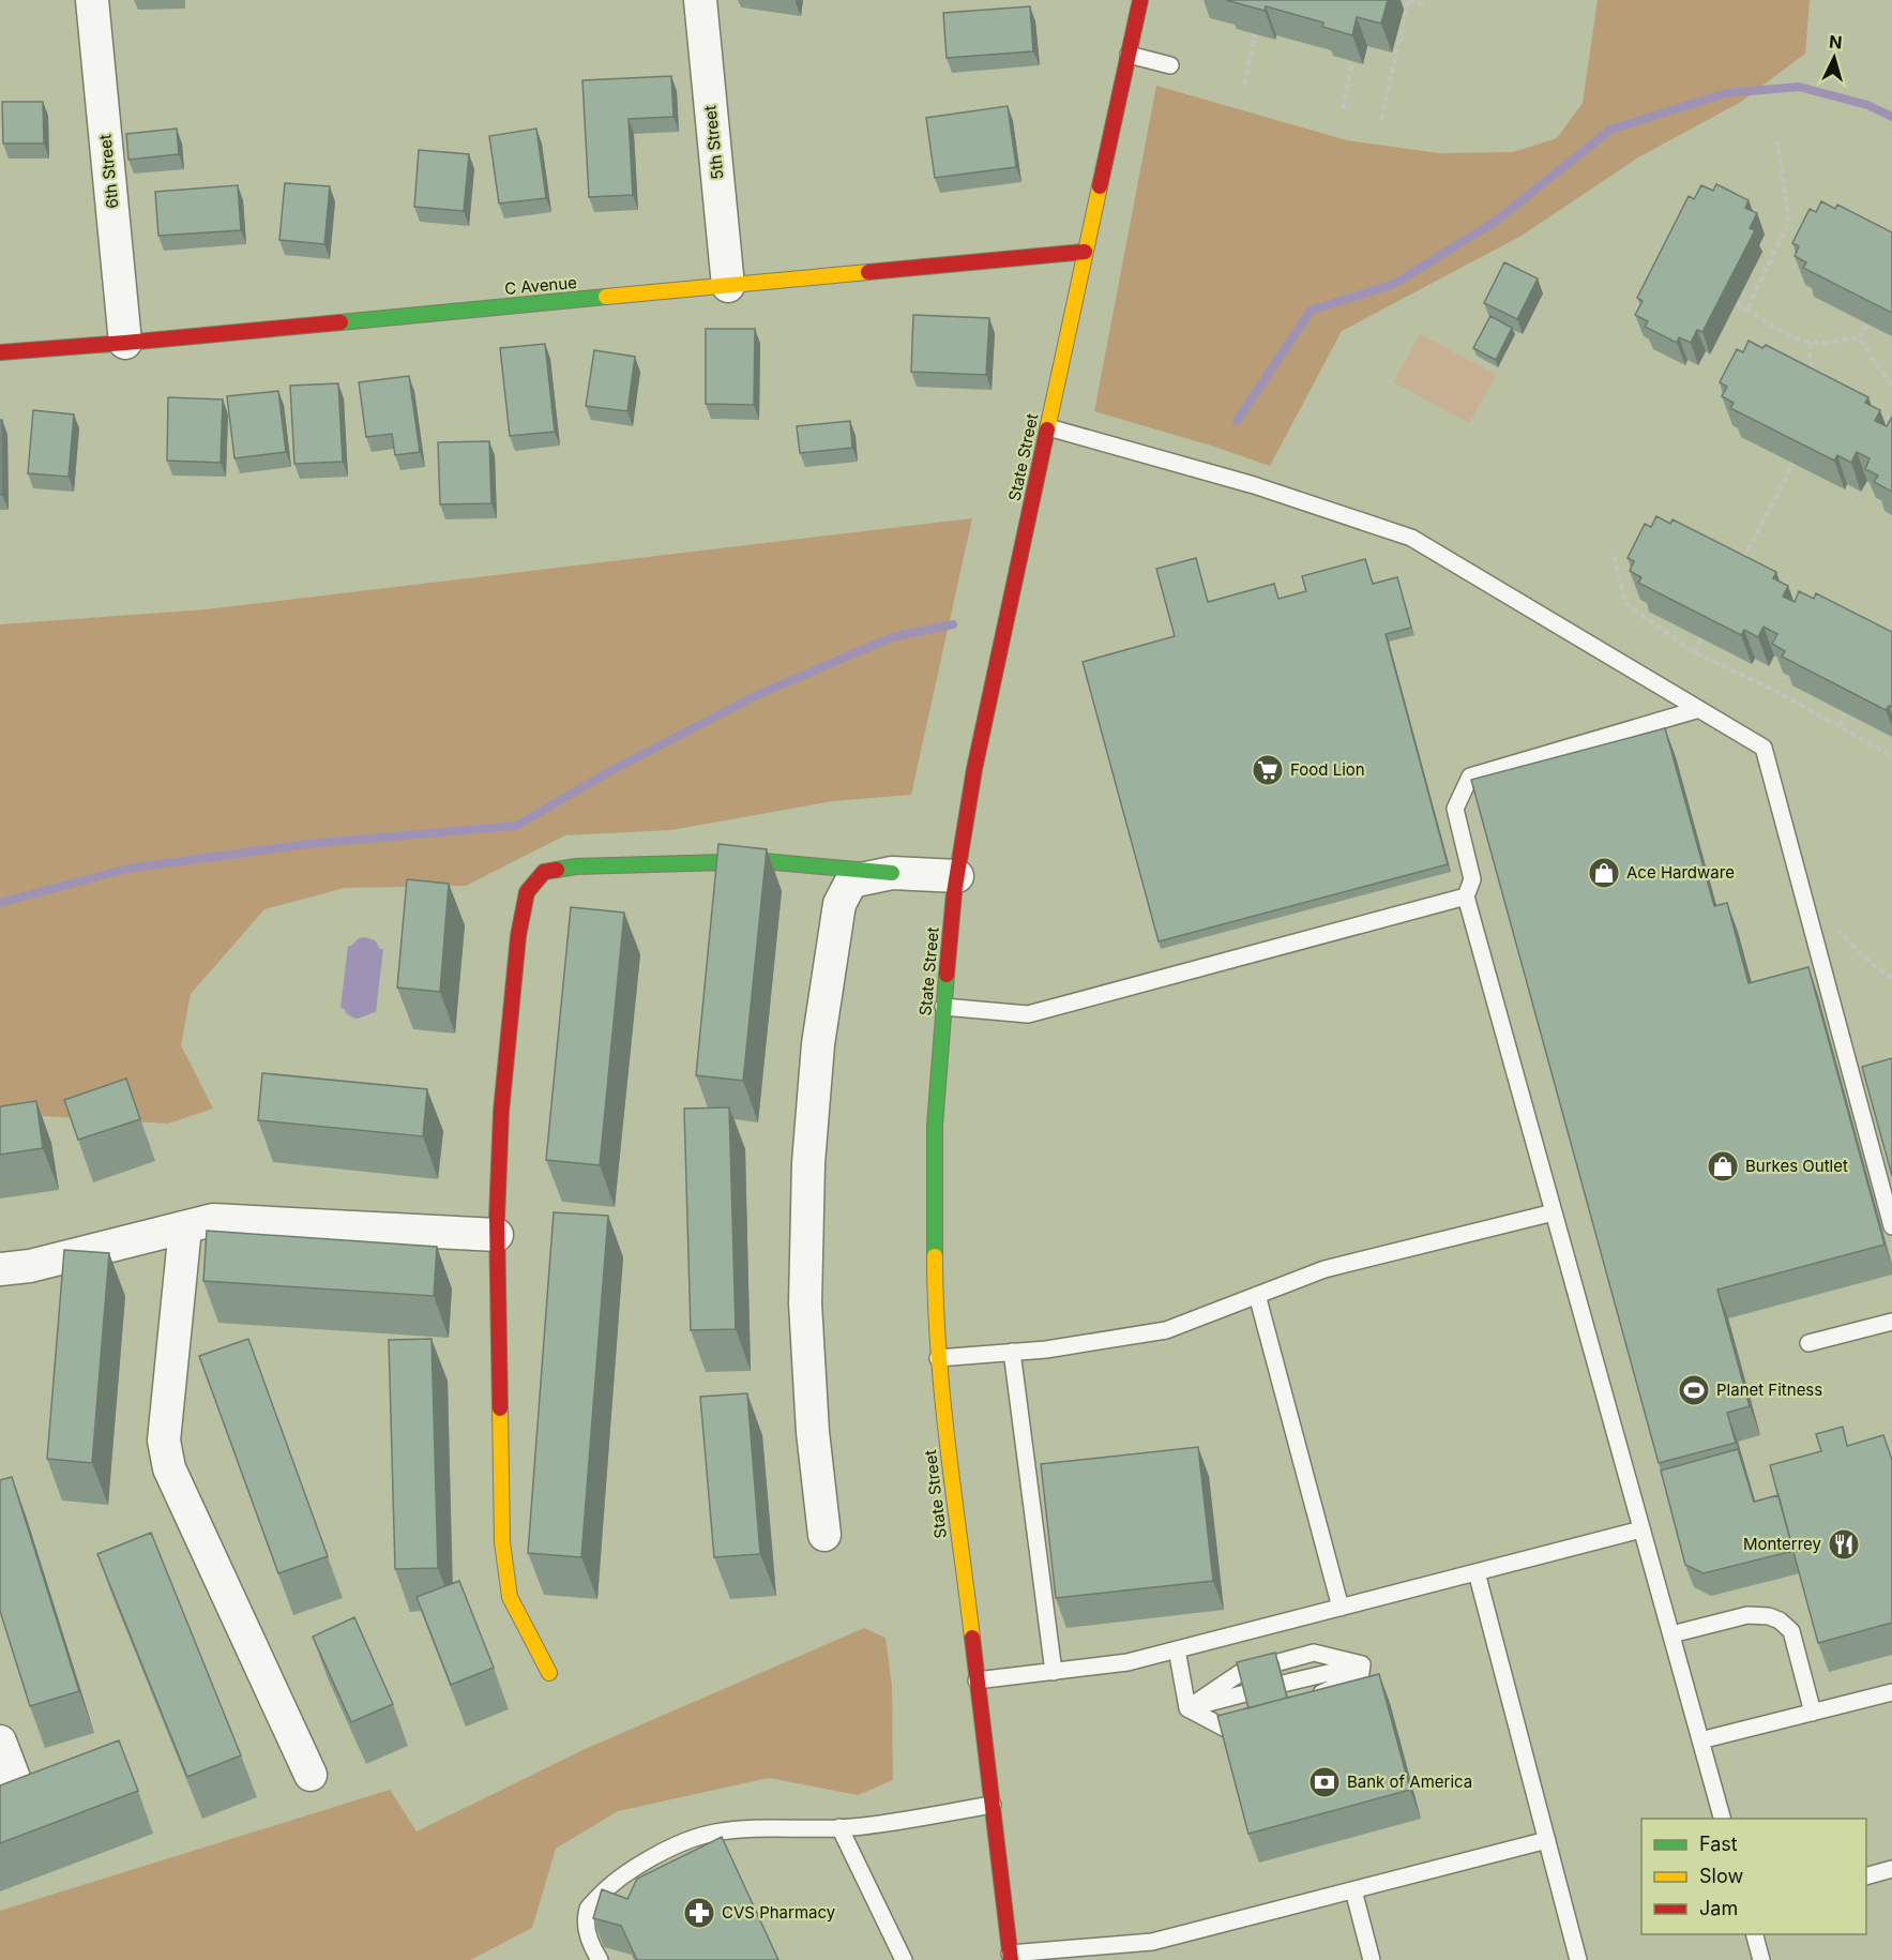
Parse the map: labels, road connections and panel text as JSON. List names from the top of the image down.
{
  "streets": {
    "street": [
      "5th Street",
      "6th Street",
      "C Avenue",
      "State Street"
    ]
  },
  "crossings": [
    ["5th Street", "C Avenue"],
    ["6th Street", "C Avenue"],
    ["C Avenue", "State Street"]
  ],
  "places": {
    "supermarket": ["Food Lion"],
    "shop": ["Ace Hardware", "Burkes Outlet"],
    "sports": ["Planet Fitness"],
    "restaurant": ["Monterrey"],
    "bank": ["Bank of America"],
    "pharmacy": ["CVS Pharmacy"]
  },
  "legend": ["Fast", "Slow", "Jam"],
  "north": "top"
}
